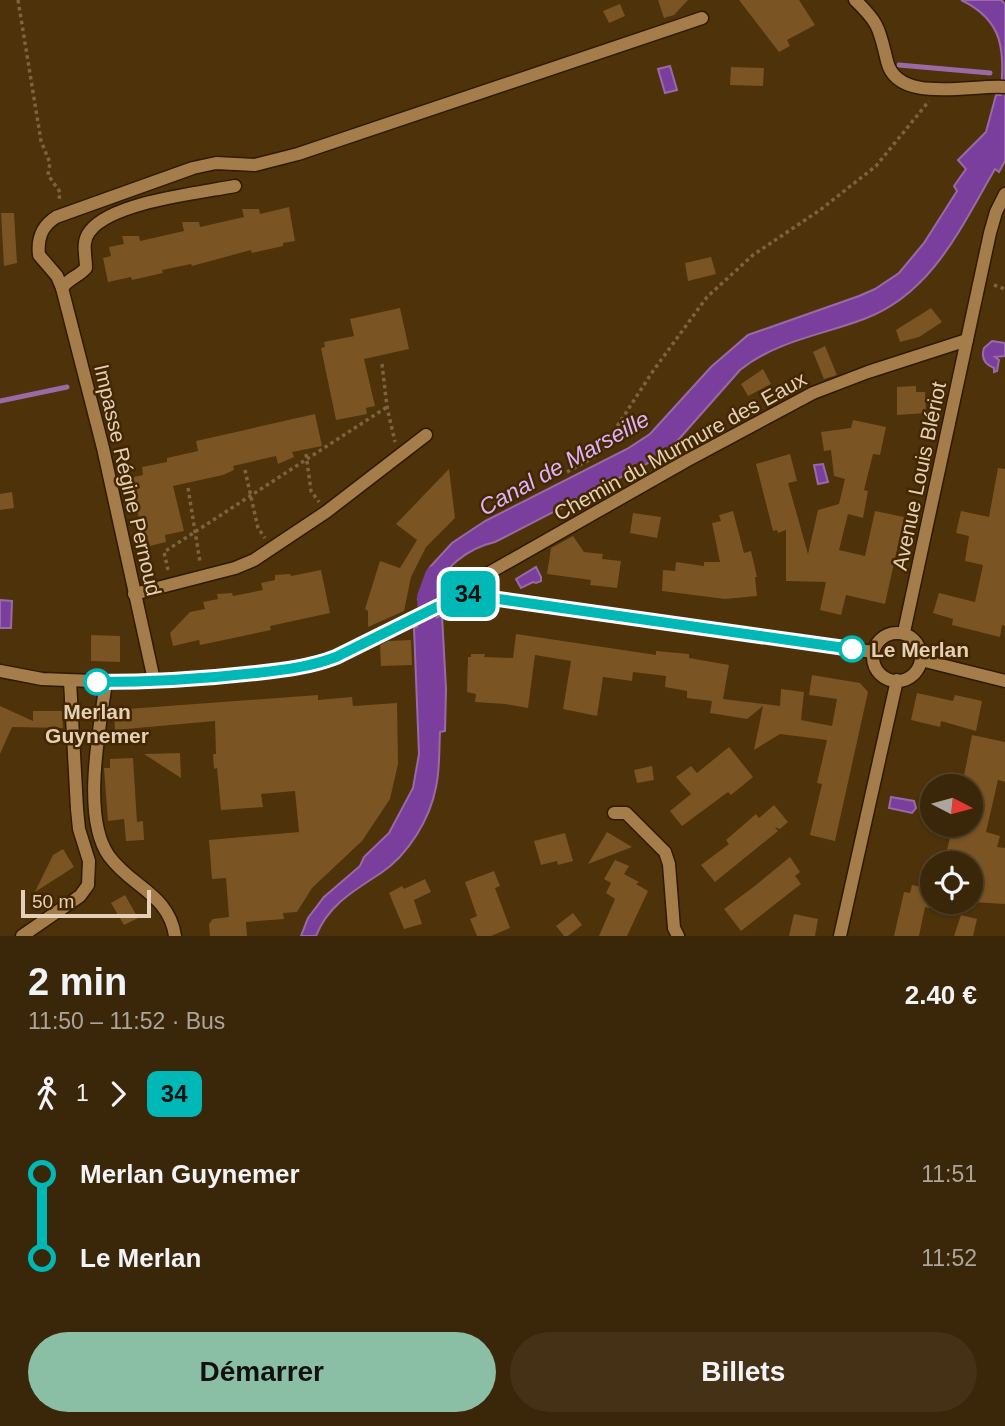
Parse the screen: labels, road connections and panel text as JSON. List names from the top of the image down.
{
  "streets": {
    "street": ["Chemin du Murmure des Eaux", "Avenue Louis Blériot", "Impasse Régine Pernoud"]
  },
  "crossings": [
    ["Chemin du Murmure des Eaux", "Avenue Louis Blériot"],
    ["Chemin du Murmure des Eaux", "Impasse Régine Pernoud"]
  ],
  "water": ["Canal de Marseille"],
  "places": ["Le Merlan", "Merlan Guynemer"],
  "lines": ["bus line 34"],
  "scale_bar": "50 m",
  "north": "right",
  "page": {
    "on_map": "34",
    "scale": "50 m",
    "heading": ["2 min", "11:50 – 11:52 · Bus", "2.40 €"],
    "legs": ["1", "34"],
    "list": [
      {
        "name": "Merlan Guynemer",
        "value": "11:51"
      },
      {
        "name": "Le Merlan",
        "value": "11:52"
      }
    ],
    "buttons": ["Démarrer", "Billets"]
  }
}
